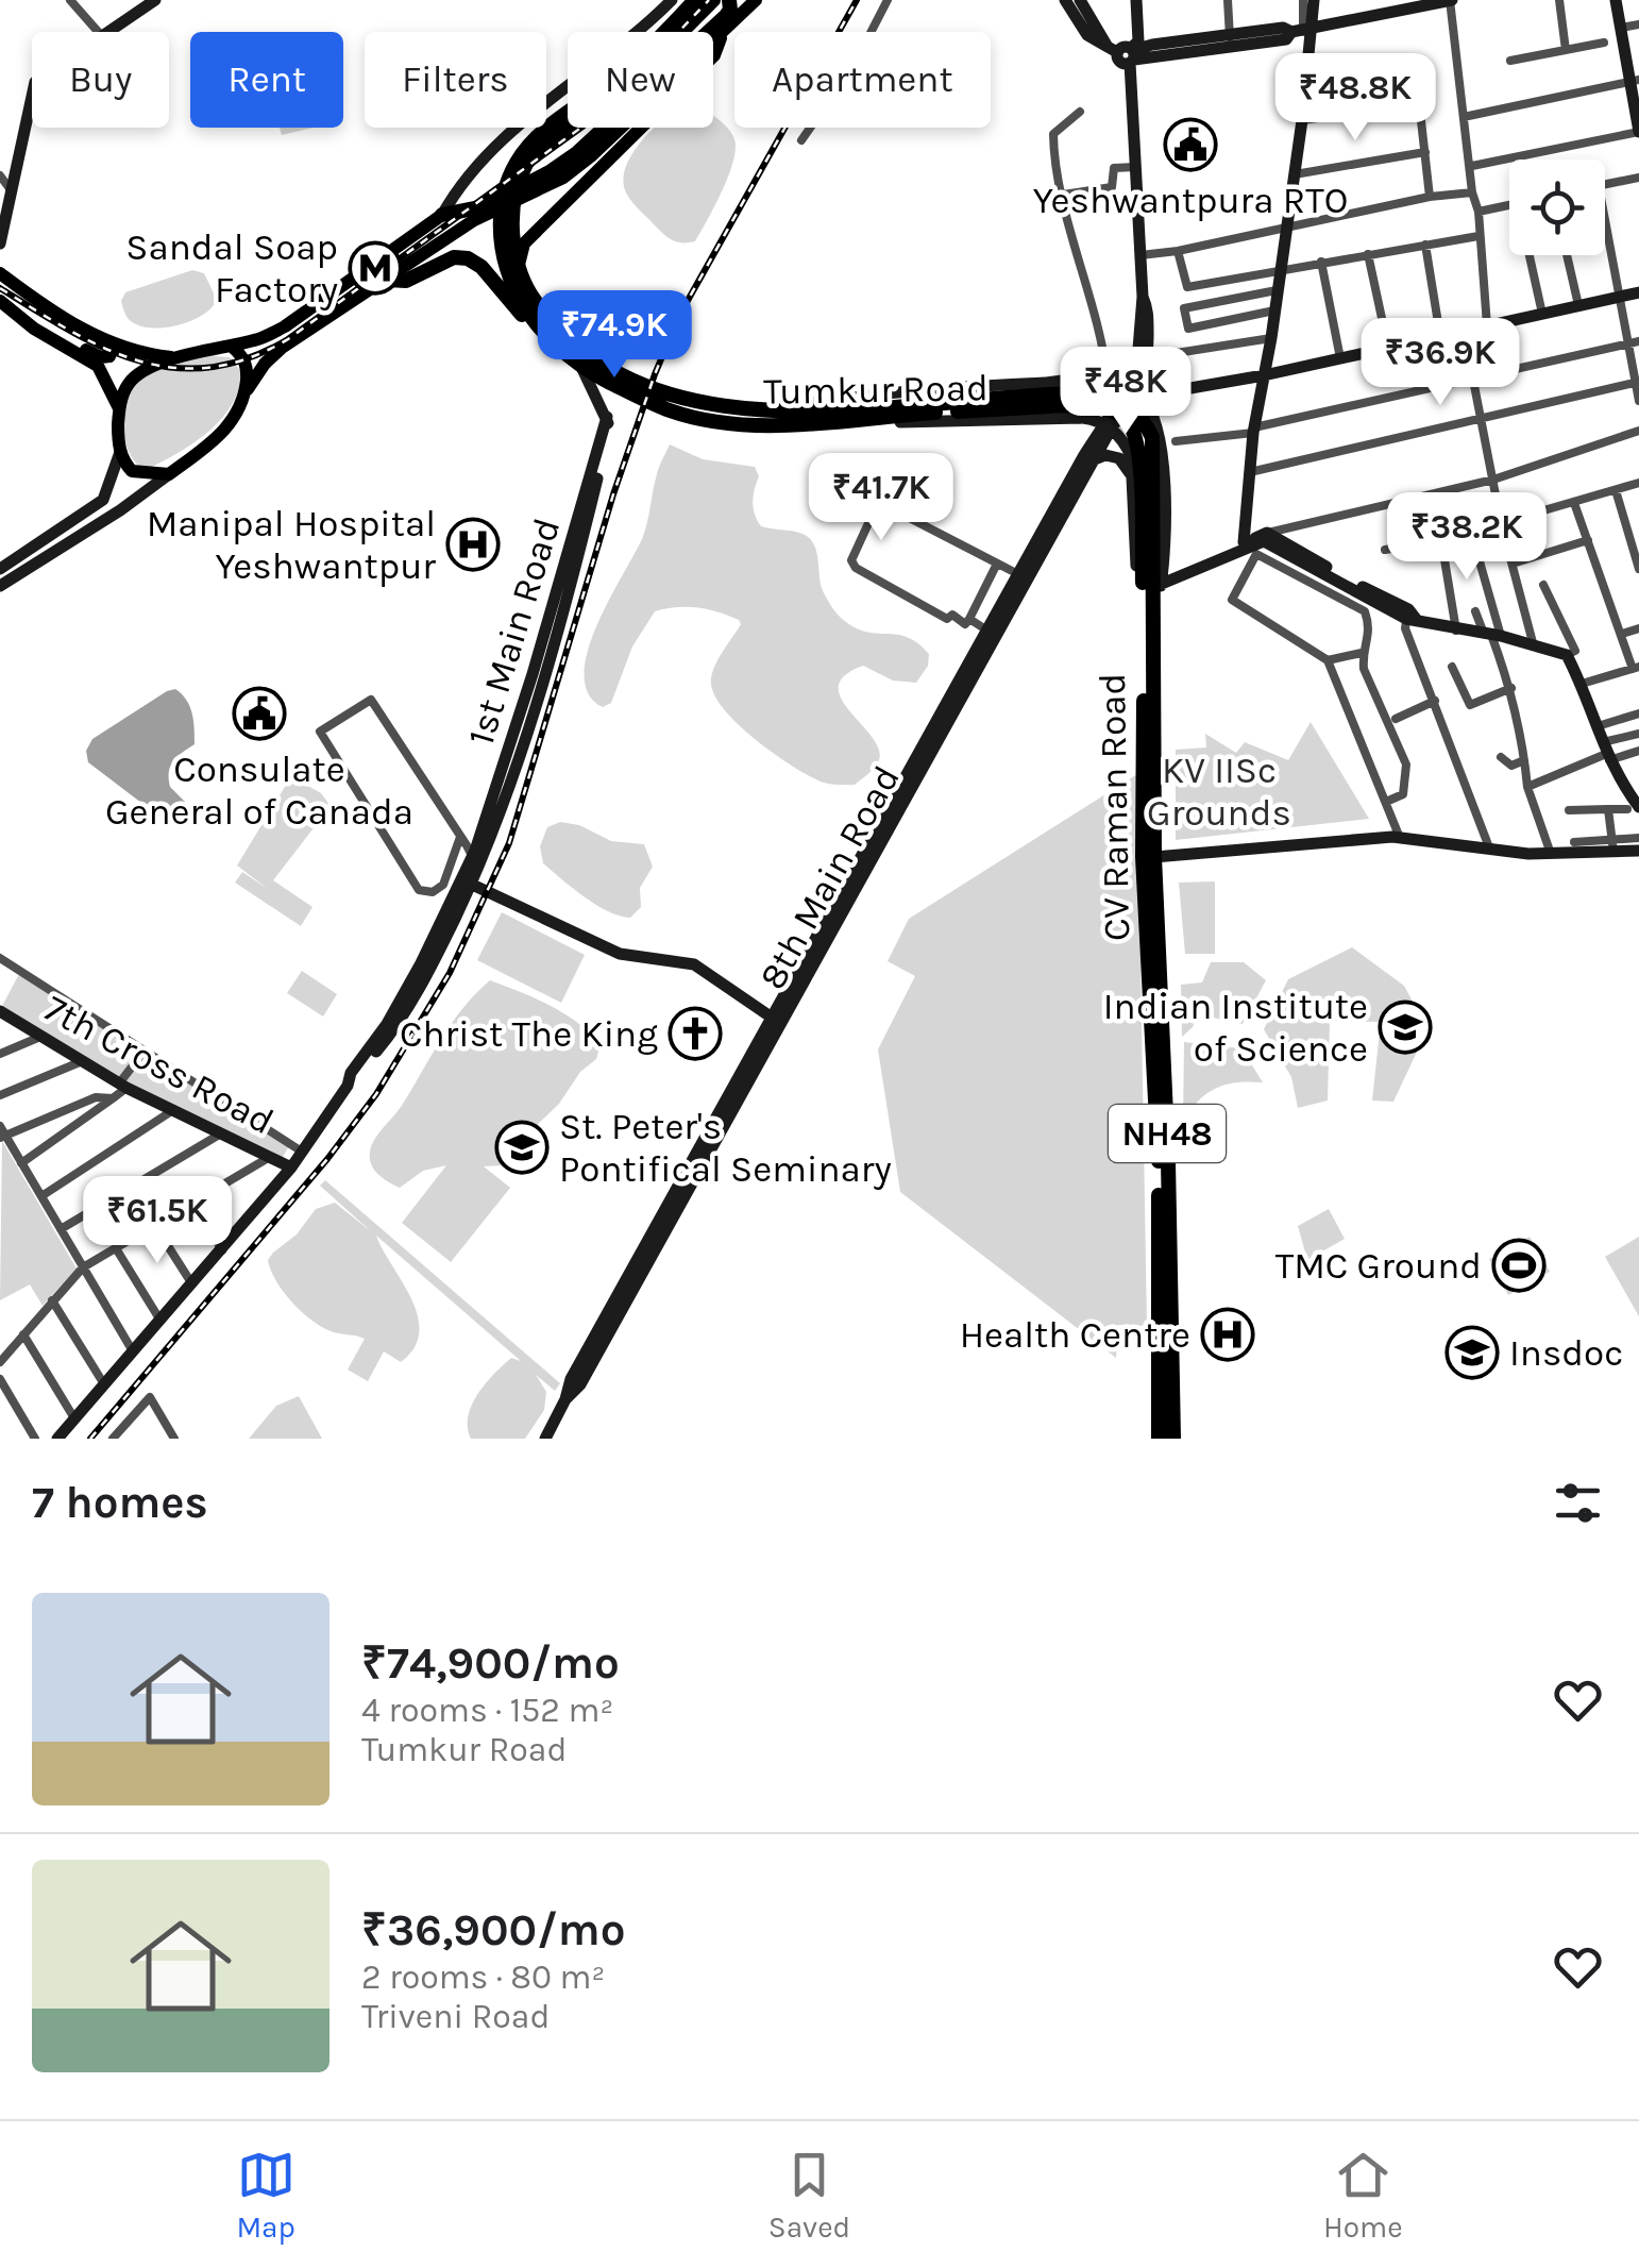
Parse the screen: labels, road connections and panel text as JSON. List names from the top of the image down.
{
  "streets": {
    "highway": ["Tumkur Road", "CV Raman Road", "NH48"],
    "main road": ["1st Main Road", "8th Main Road", "7th Cross Road"]
  },
  "crossings": [
    ["Tumkur Road", "8th Main Road"],
    ["Tumkur Road", "NH48"],
    ["1st Main Road", "7th Cross Road"],
    ["CV Raman Road", "NH48"]
  ],
  "parks": ["KV IISc Grounds"],
  "places": {
    "public building": ["Yeshwantpura RTO", "Consulate General of Canada"],
    "metro station": ["Sandal Soap Factory"],
    "hospital": ["Manipal Hospital Yeshwantpur", "Health Centre"],
    "school or university": ["Indian Institute of Science", "St. Peter's Pontifical Seminary", "Insdoc"],
    "church": ["Christ The King"],
    "sports": ["TMC Ground"]
  },
  "page": {
    "chip": [
      "Buy",
      "Rent",
      "Filters",
      "New",
      "Apartment"
    ],
    "price": [
      "₹48.8K",
      "₹74.9K",
      "₹36.9K",
      "₹48K",
      "₹41.7K",
      "₹38.2K",
      "₹61.5K"
    ],
    "heading": "7 homes",
    "list": [
      {
        "name": "₹74,900/mo",
        "note": "4 rooms · 152 m² · Tumkur Road"
      },
      {
        "name": "₹36,900/mo",
        "note": "2 rooms · 80 m² · Triveni Road"
      }
    ],
    "tabs": ["Map", "Saved", "Home"]
  }
}
